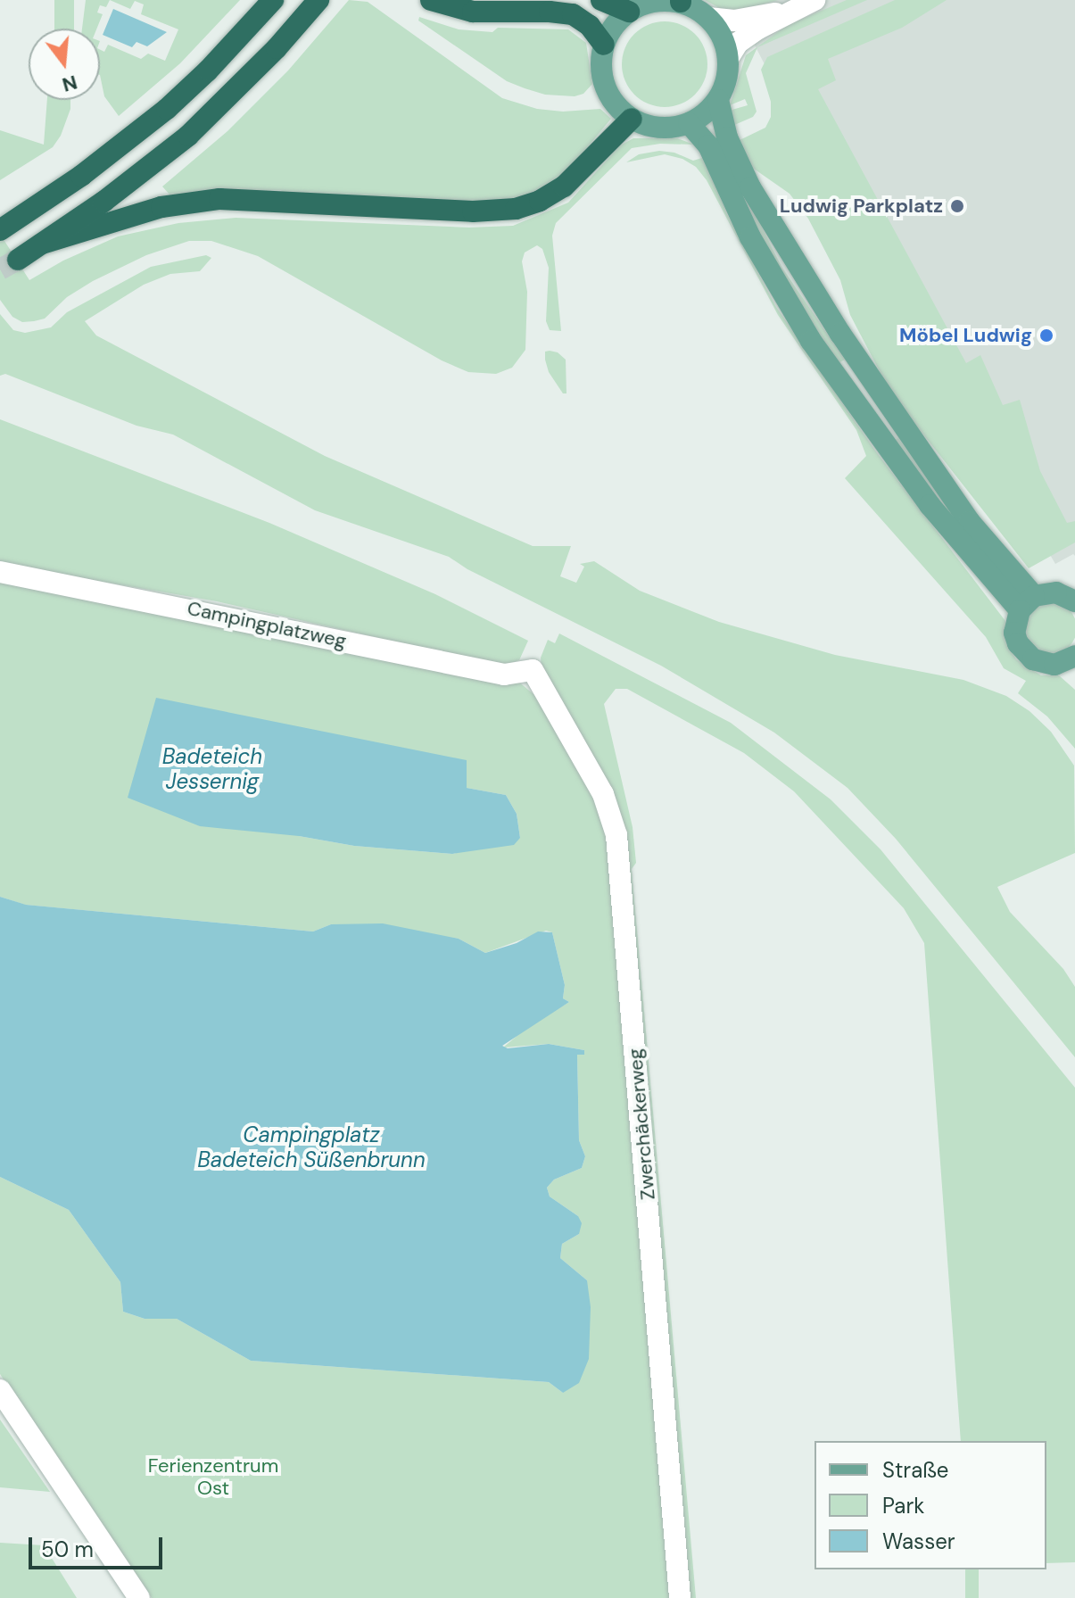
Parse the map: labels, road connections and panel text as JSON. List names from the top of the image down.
{
  "streets": {
    "street": ["Campingplatzweg", "Zwerchäckerweg"]
  },
  "crossings": [
    ["Campingplatzweg", "Zwerchäckerweg"]
  ],
  "water": ["Badeteich Jessernig", "Campingplatz Badeteich Süßenbrunn"],
  "parks": ["Ferienzentrum Ost"],
  "places": ["Ludwig Parkplatz", "Möbel Ludwig"],
  "legend": ["Straße", "Park", "Wasser"],
  "scale_bar": "50 m",
  "north": "bottom"
}
